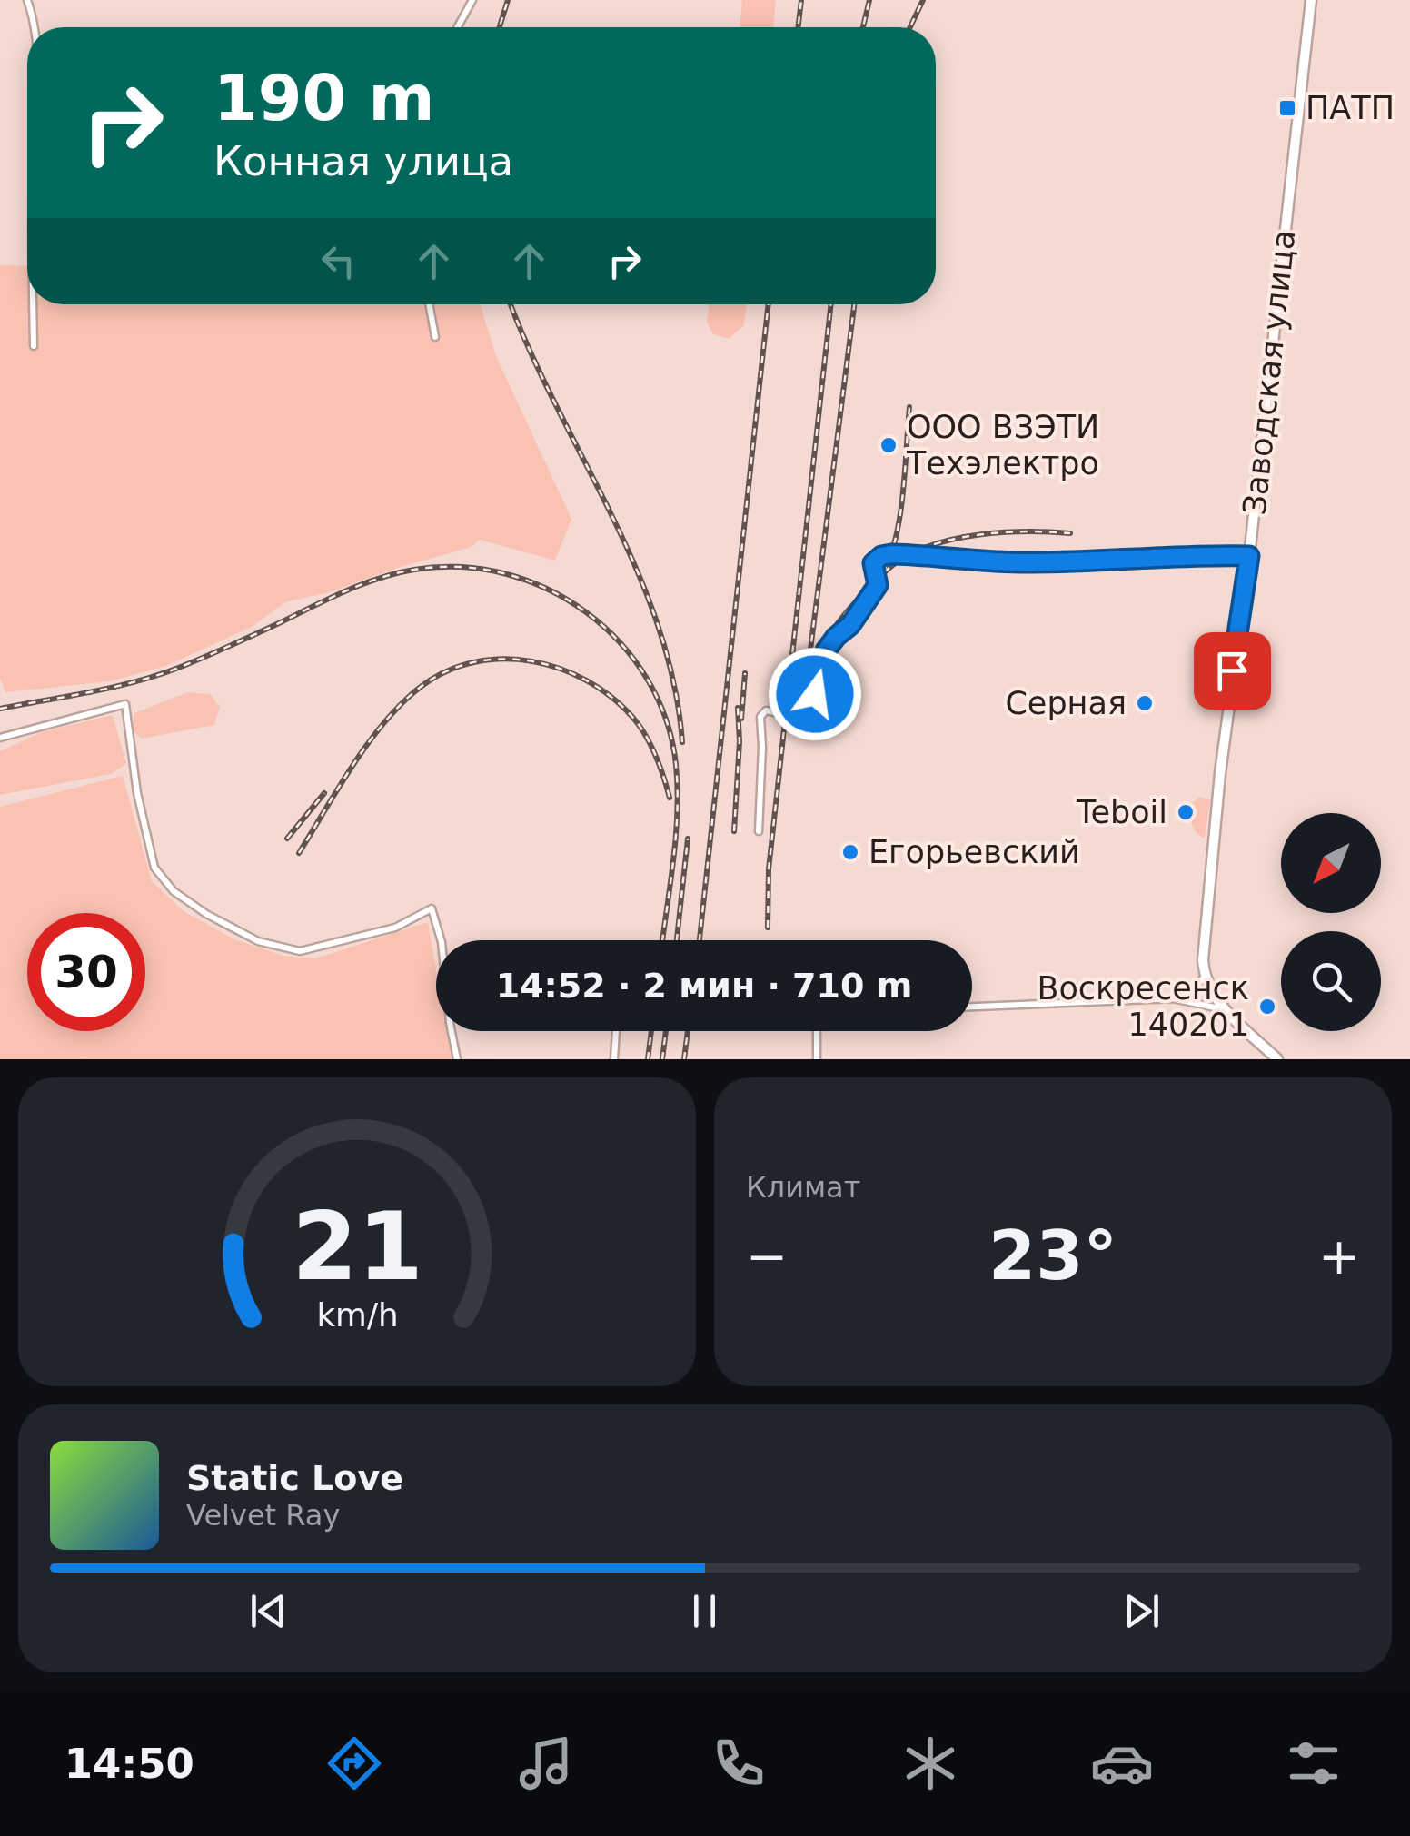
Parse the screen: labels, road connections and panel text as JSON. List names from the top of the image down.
{
  "streets": {
    "street": ["Заводская улица"]
  },
  "places": {
    "transit": ["ПАТП"],
    "other": [
      "ООО ВЗЭТИ Техэлектро",
      "Серная",
      "Teboil",
      "Егорьевский",
      "Воскресенск 140201"
    ]
  },
  "north": "bottom left",
  "page": {
    "turn": ["190 m", "Конная улица"],
    "limit": "30",
    "trip": "14:52 · 2 мин · 710 m",
    "tile": "Климат",
    "heat": ["−", "23°", "+"],
    "song": ["Static Love", "Velvet Ray"],
    "tabs": "14:50",
    "gauge": ["21", "km/h"]
  }
}
